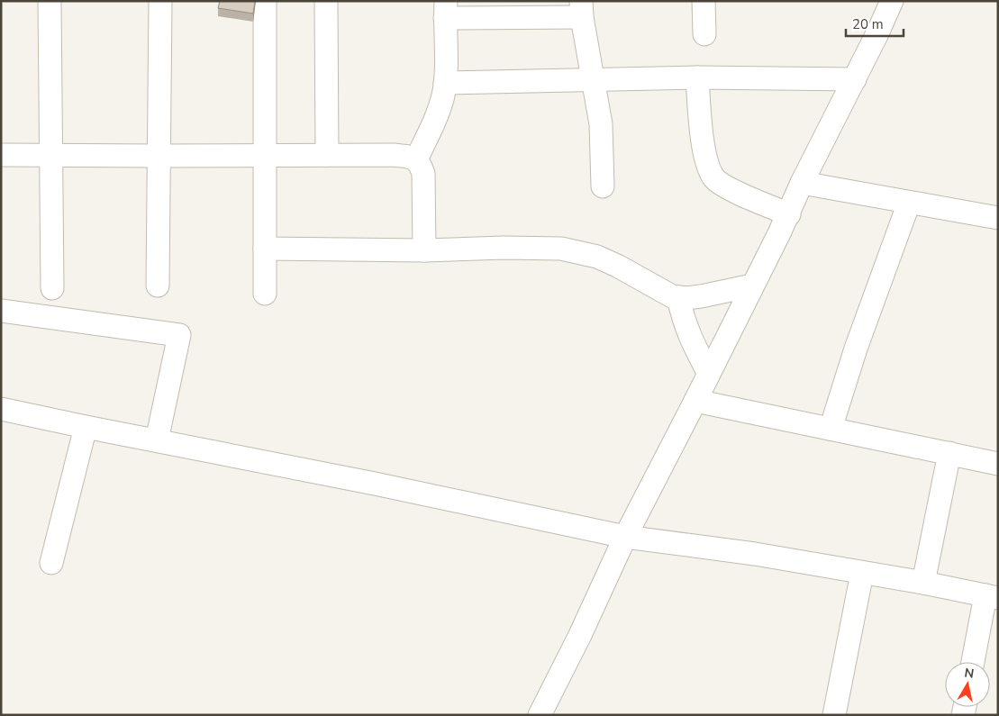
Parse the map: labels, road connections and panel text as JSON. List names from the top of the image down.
{
  "scale_bar": "20 m",
  "north": "top"
}
